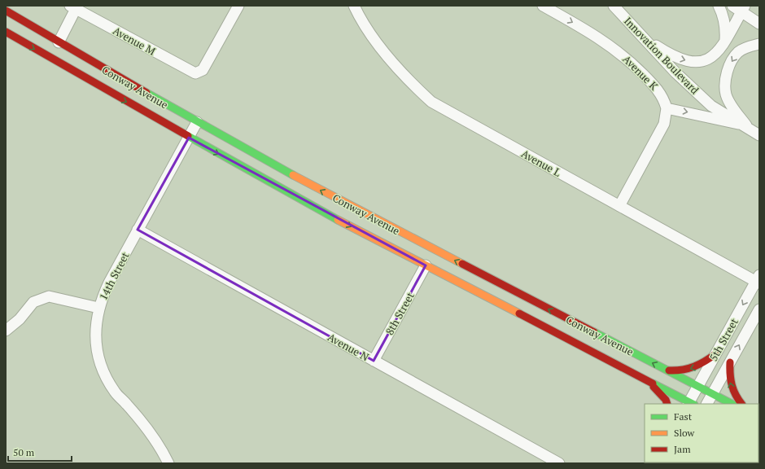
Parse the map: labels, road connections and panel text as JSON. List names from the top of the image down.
{
  "streets": {
    "street": [
      "Avenue M",
      "Innovation Boulevard",
      "Avenue K",
      "Conway Avenue",
      "Avenue L",
      "14th Street",
      "8th Street",
      "5th Street",
      "Avenue N"
    ]
  },
  "crossings": [
    ["Conway Avenue", "14th Street"],
    ["Conway Avenue", "8th Street"],
    ["Conway Avenue", "5th Street"],
    ["Avenue L", "5th Street"],
    ["14th Street", "Avenue N"],
    ["8th Street", "Avenue N"]
  ],
  "one_way": ["Avenue K"],
  "legend": ["Fast", "Slow", "Jam"],
  "scale_bar": "50 m"
}
